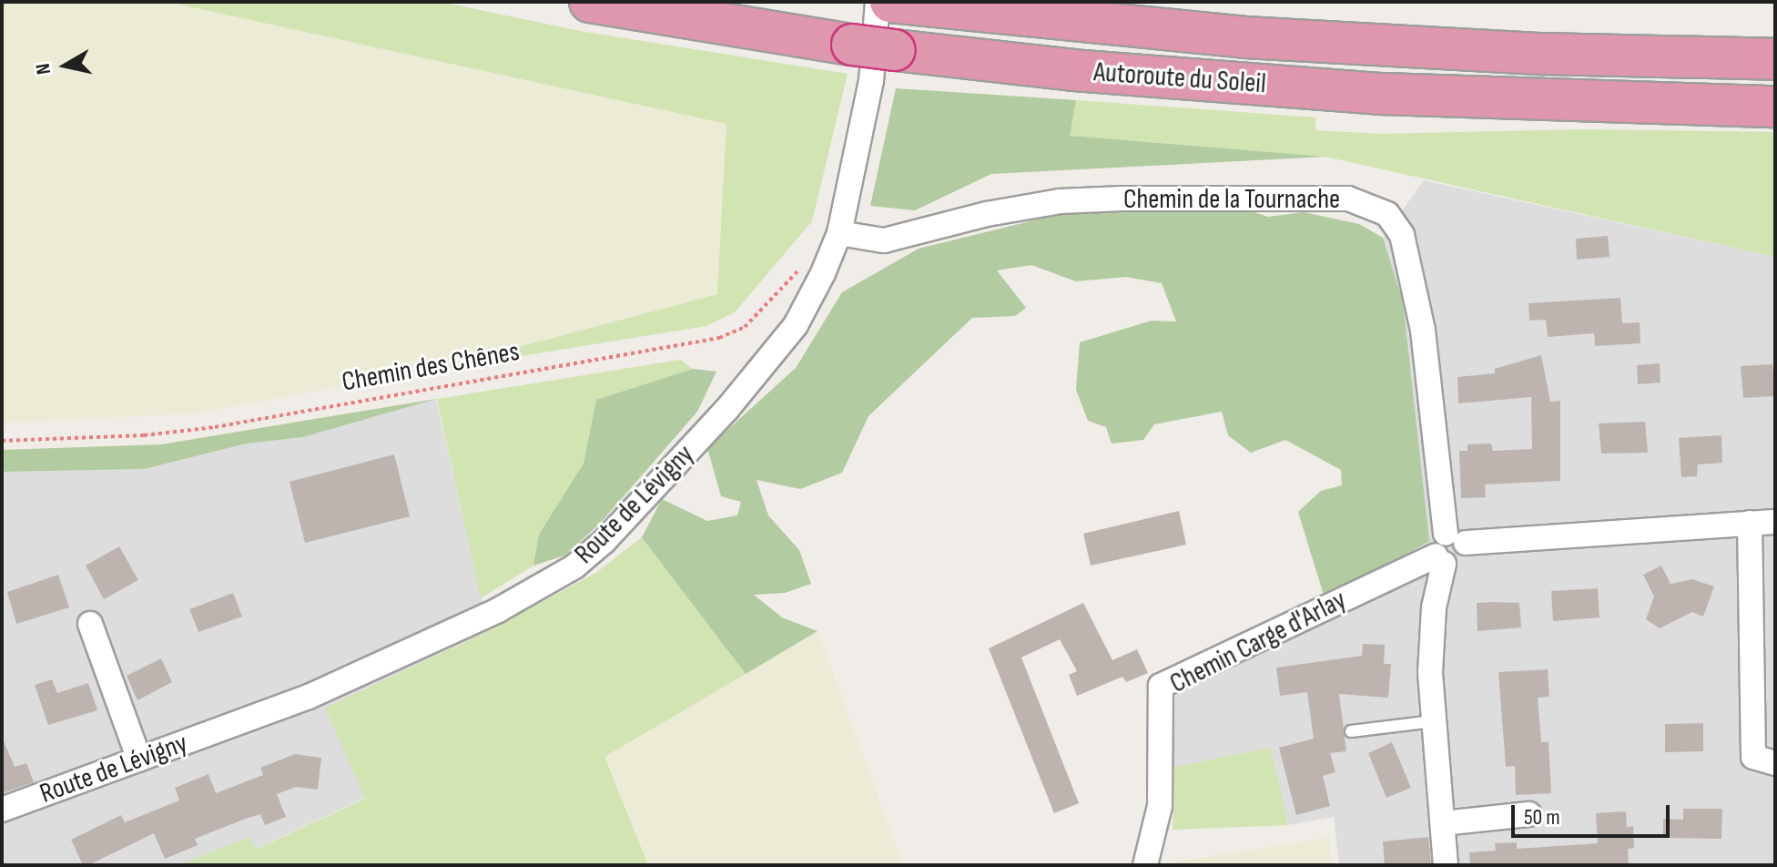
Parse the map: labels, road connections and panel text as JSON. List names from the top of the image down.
{
  "streets": {
    "highway": ["Autoroute du Soleil"],
    "street": ["Chemin de la Tournache", "Route de Lévigny", "Chemin Carge d'Arlay"],
    "path": ["Chemin des Chênes"]
  },
  "crossings": [
    ["Autoroute du Soleil", "Route de Lévigny"],
    ["Chemin de la Tournache", "Chemin des Chênes"],
    ["Chemin de la Tournache", "Route de Lévigny"],
    ["Chemin de la Tournache", "Chemin Carge d'Arlay"],
    ["Chemin des Chênes", "Route de Lévigny"]
  ],
  "scale_bar": "50 m",
  "north": "left"
}
